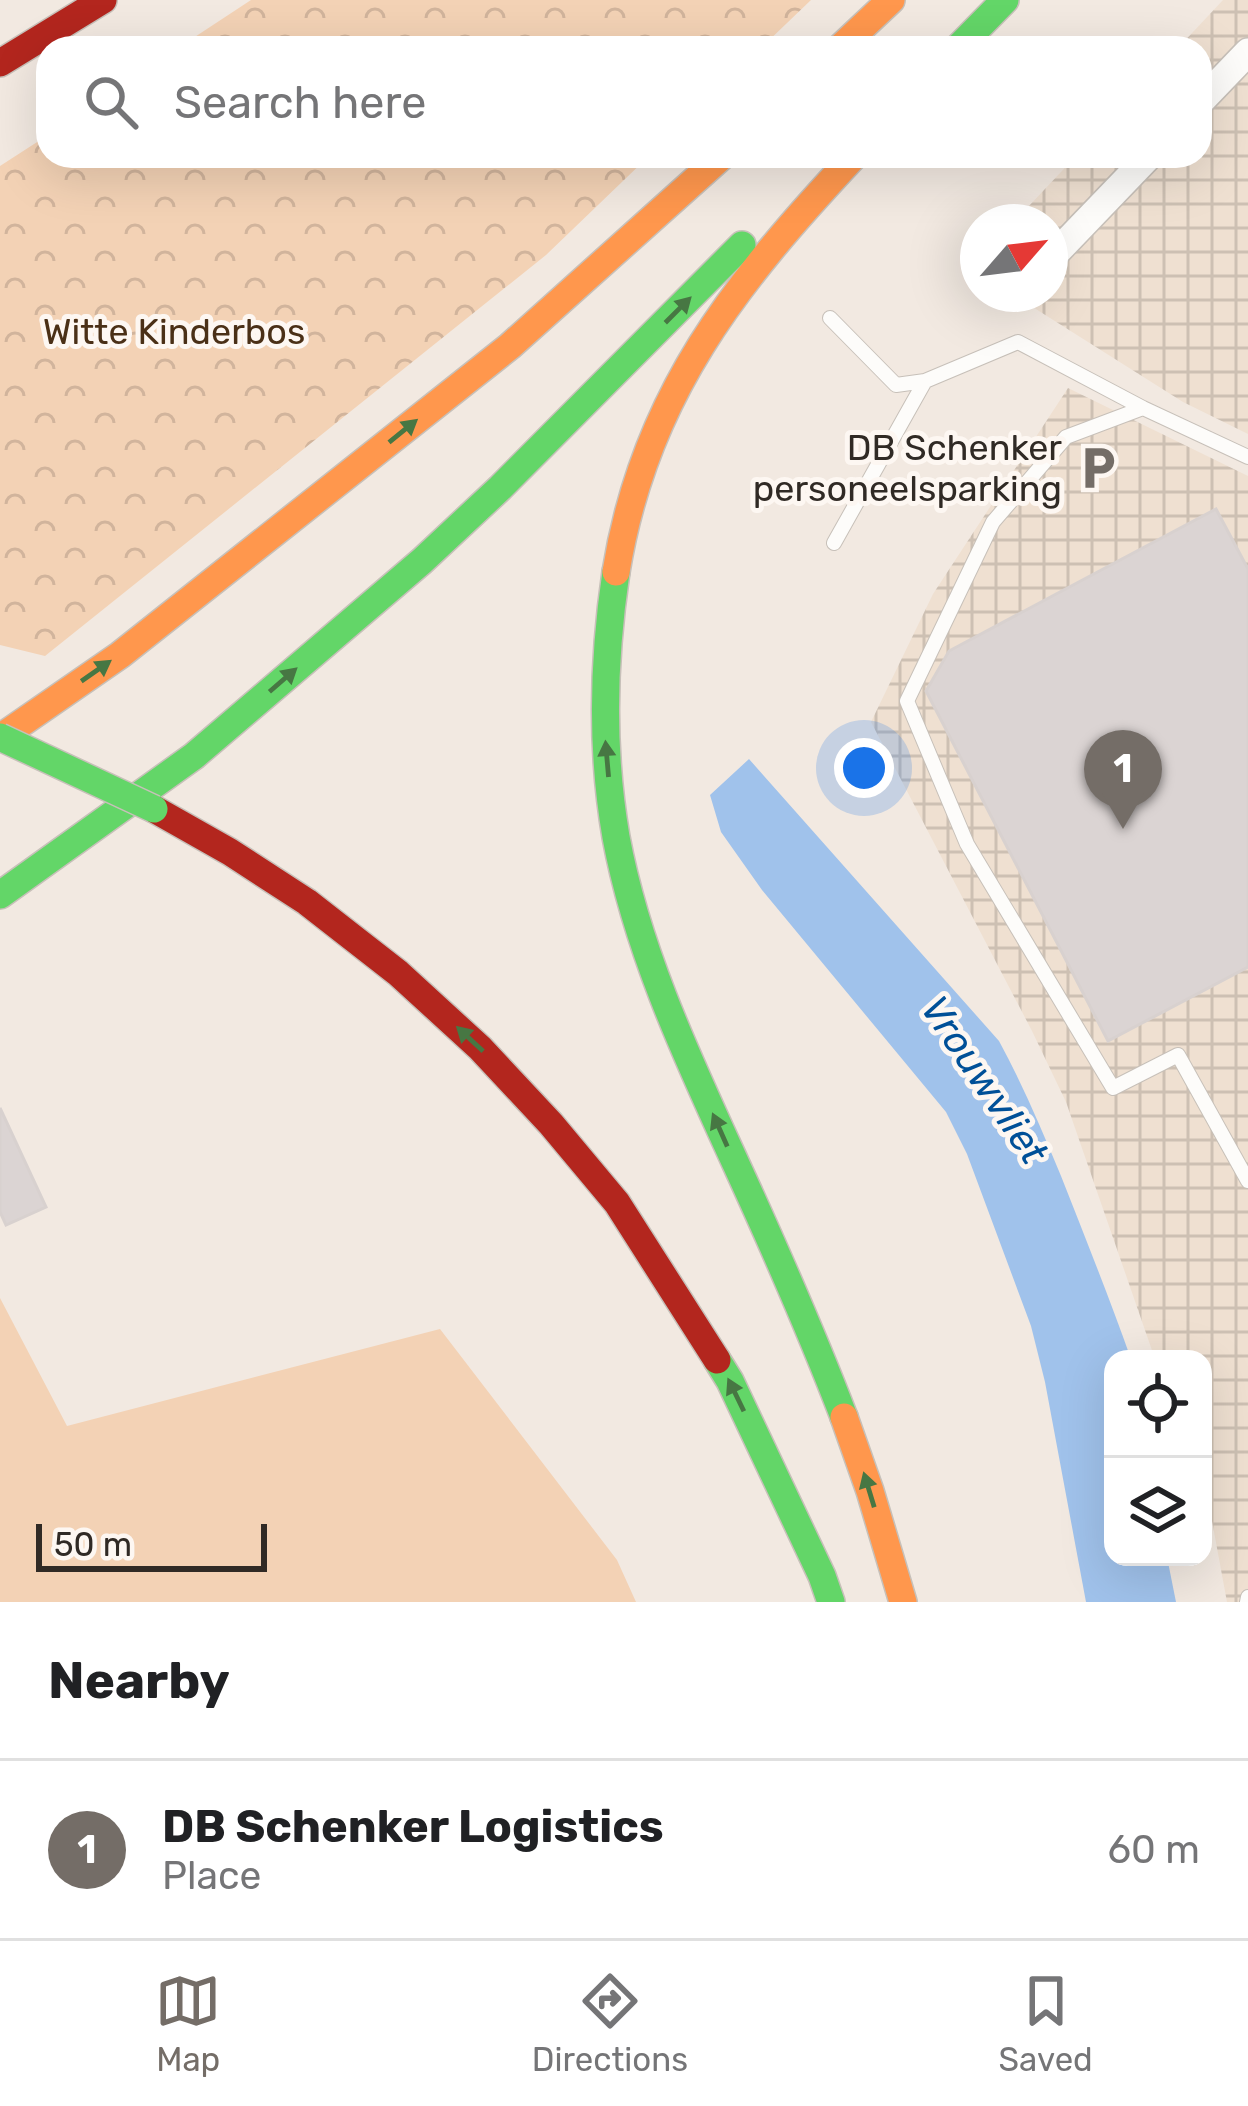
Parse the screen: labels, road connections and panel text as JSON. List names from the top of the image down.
{
  "water": ["Vrouwvliet"],
  "parks": ["Witte Kinderbos"],
  "places": {
    "parking": ["DB Schenker personeelsparking"]
  },
  "scale_bar": "50 m",
  "north": "top right",
  "page": {
    "search": "Search here",
    "pins": "1",
    "scale": "50 m",
    "heading": "Nearby",
    "list": [
      {
        "mark": "1",
        "name": "DB Schenker Logistics",
        "note": "Place",
        "value": "60 m"
      }
    ],
    "nav": ["Map", "Directions", "Saved"]
  }
}
